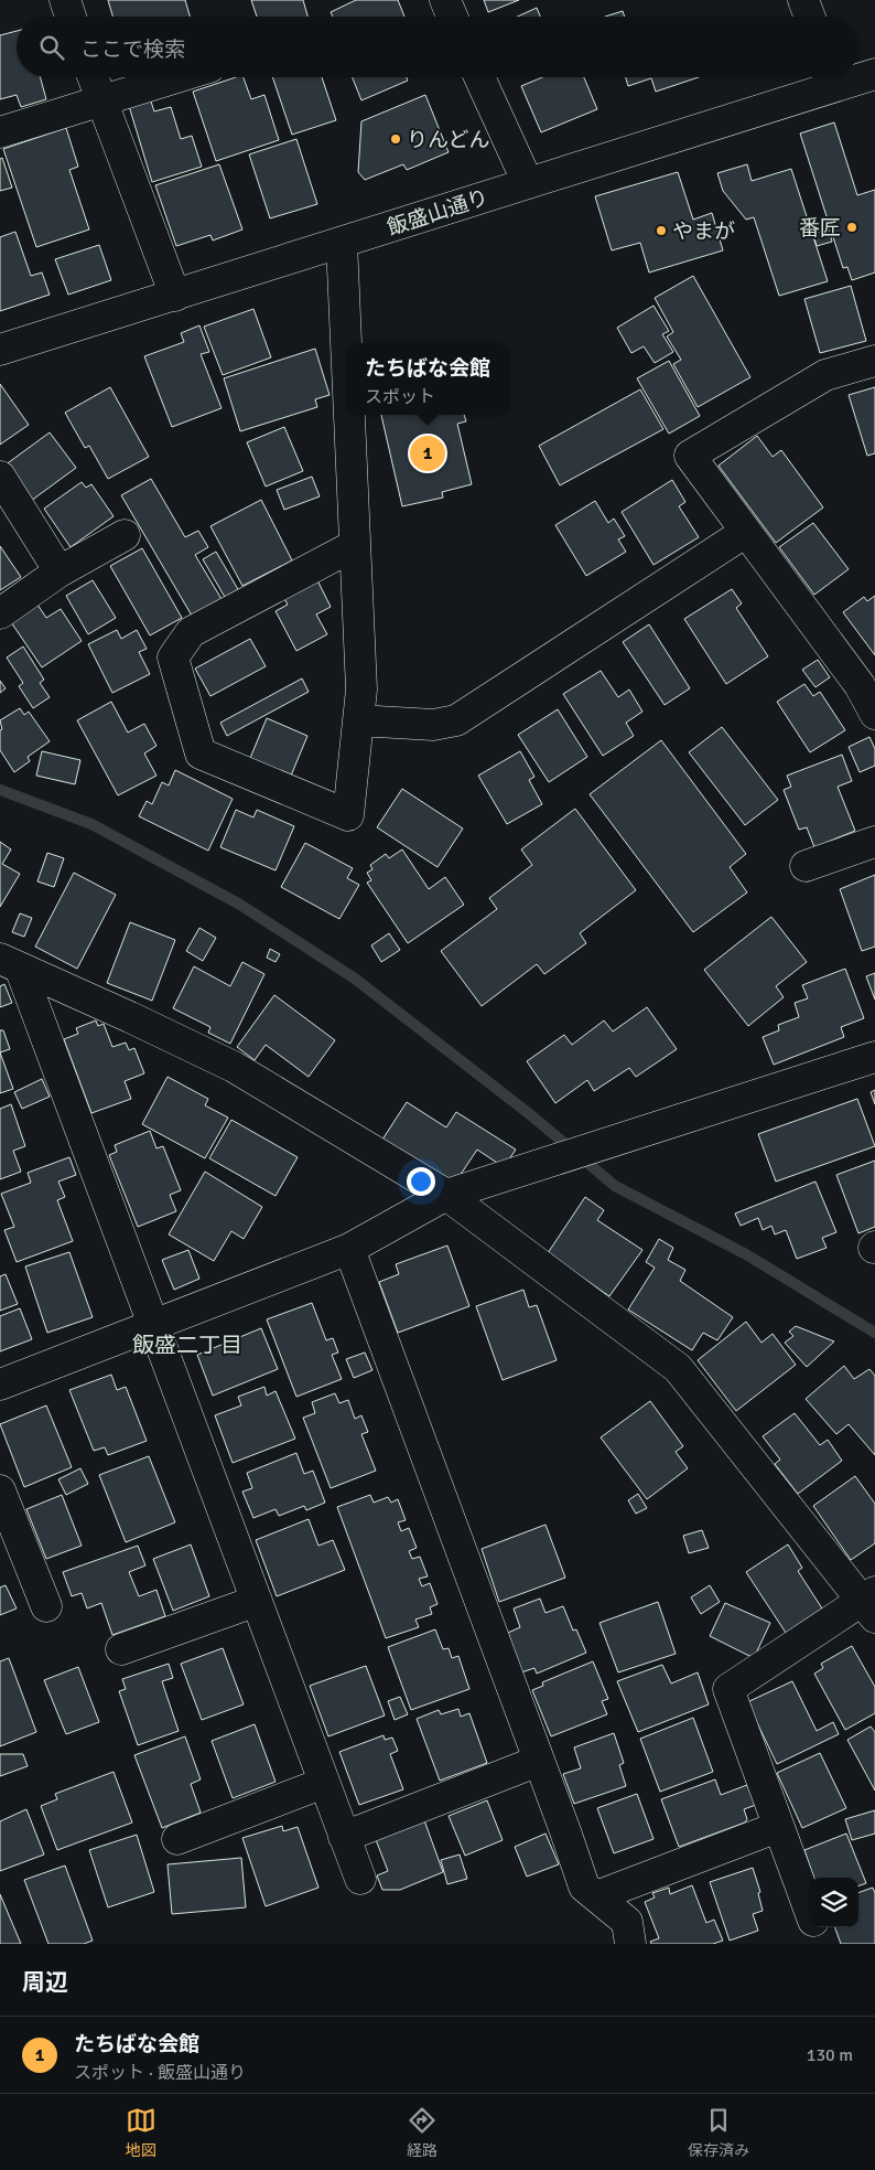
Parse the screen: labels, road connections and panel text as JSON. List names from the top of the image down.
{
  "streets": {
    "street": ["飯盛山通り"]
  },
  "districts": ["飯盛二丁目"],
  "places": ["りんどん", "番匠", "やまが"],
  "page": {
    "search": "ここで検索",
    "popup": ["たちばな会館", "スポット"],
    "pins": "1",
    "heading": "周辺",
    "list": [
      {
        "mark": "1",
        "name": "たちばな会館",
        "note": "スポット · 飯盛山通り",
        "value": "130 m"
      }
    ],
    "nav": ["地図", "経路", "保存済み"]
  }
}
